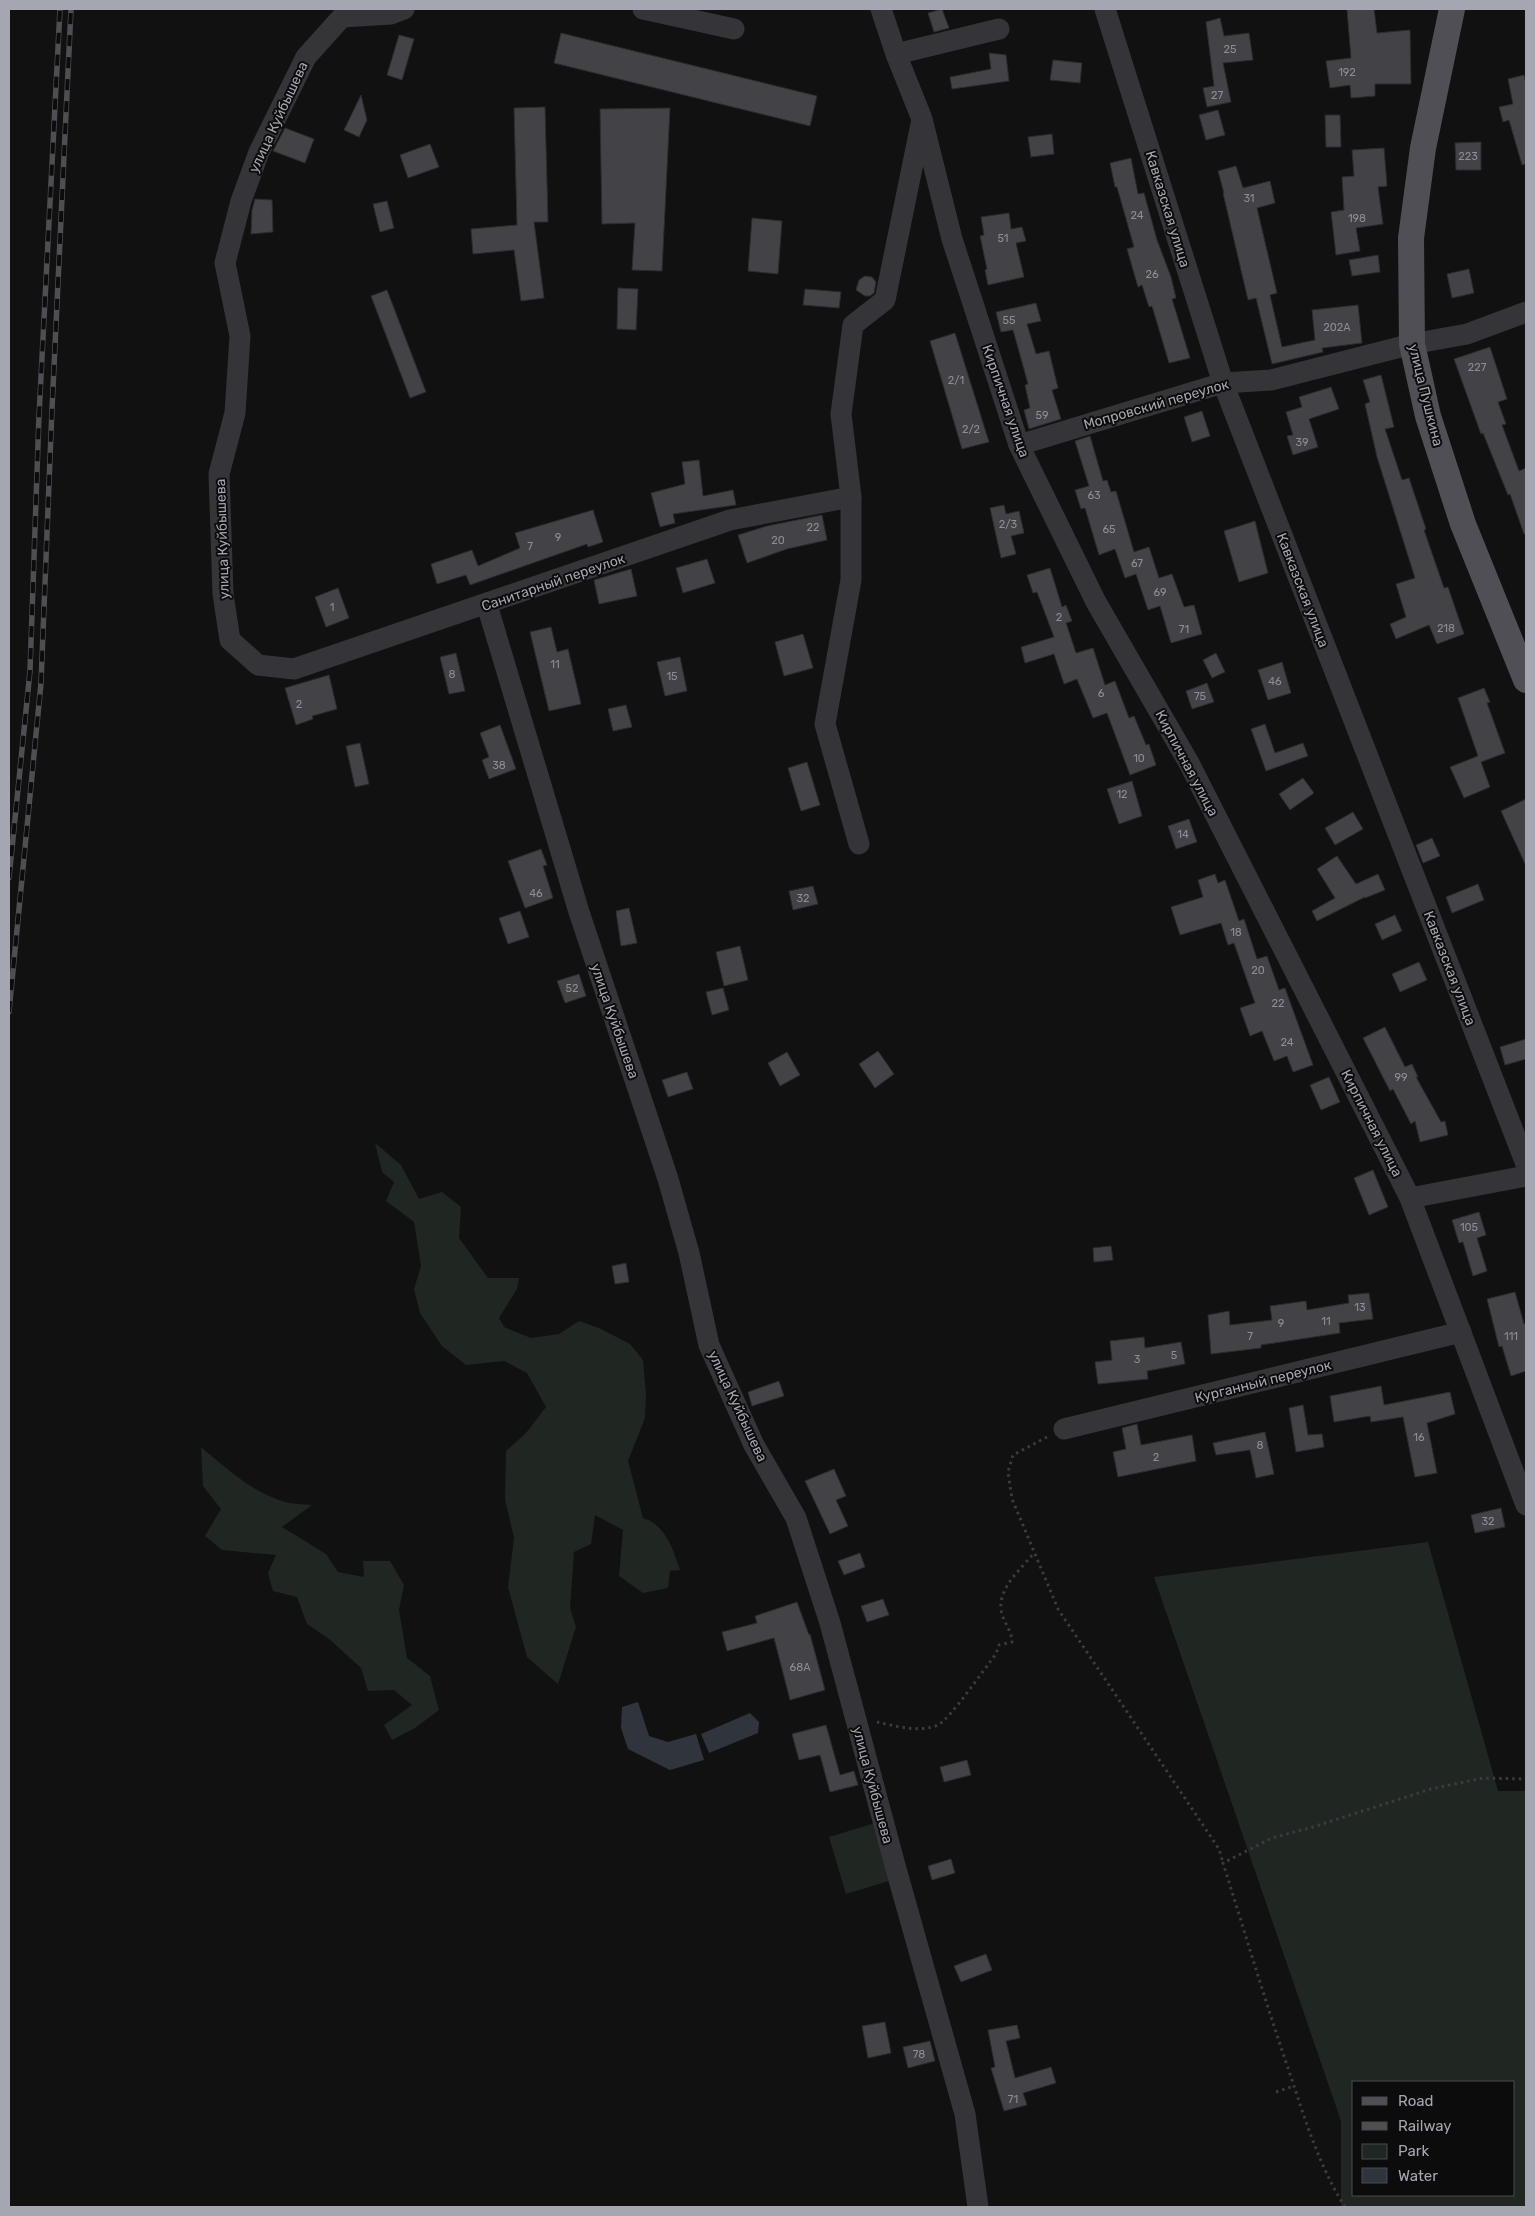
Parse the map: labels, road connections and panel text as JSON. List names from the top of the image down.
{
  "streets": {
    "main road": ["улица Пушкина"],
    "street": [
      "улица Куйбышева",
      "Кавказская улица",
      "Кирпичная улица",
      "Мопровский переулок",
      "Санитарный переулок",
      "Курганный переулок"
    ]
  },
  "crossings": [
    ["улица Куйбышева", "Санитарный переулок"],
    ["Кавказская улица", "Мопровский переулок"],
    ["улица Пушкина", "Мопровский переулок"],
    ["Кирпичная улица", "Мопровский переулок"],
    ["Кирпичная улица", "Курганный переулок"]
  ],
  "house_numbers": [
    "25",
    "192",
    "27",
    "223",
    "31",
    "24",
    "198",
    "51",
    "26",
    "55",
    "202А",
    "227",
    "2/1",
    "59",
    "2/2",
    "39",
    "63",
    "2/3",
    "22",
    "65",
    "9",
    "20",
    "7",
    "67",
    "69",
    "1",
    "2",
    "218",
    "71",
    "11",
    "8",
    "15",
    "46",
    "6",
    "75",
    "2",
    "10",
    "38",
    "12",
    "14",
    "46",
    "32",
    "18",
    "20",
    "52",
    "22",
    "24",
    "99",
    "105",
    "13",
    "11",
    "9",
    "7",
    "111",
    "5",
    "3",
    "16",
    "8",
    "2",
    "32",
    "68А",
    "78",
    "71"
  ],
  "legend": [
    "Road",
    "Railway",
    "Park",
    "Water"
  ]
}
